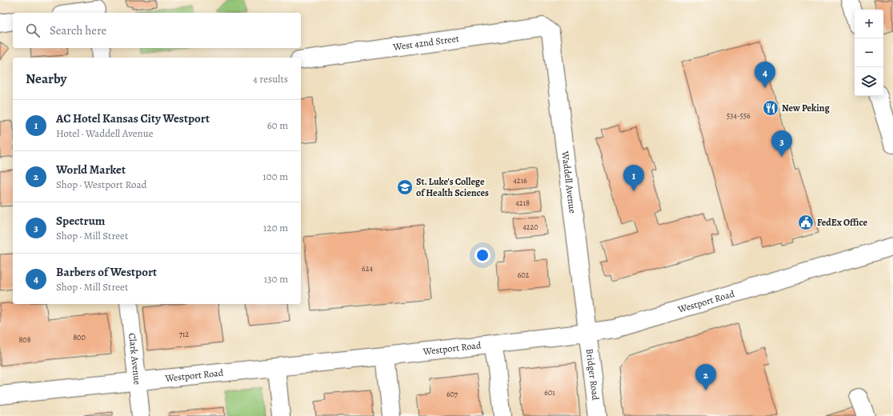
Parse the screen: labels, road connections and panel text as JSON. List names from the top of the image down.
{
  "streets": {
    "street": [
      "West 42nd Street",
      "Waddell Avenue",
      "Westport Road",
      "Clark Avenue",
      "Bridger Road"
    ]
  },
  "crossings": [
    ["West 42nd Street", "Waddell Avenue"],
    ["Waddell Avenue", "Westport Road"],
    ["Waddell Avenue", "Bridger Road"],
    ["Westport Road", "Clark Avenue"],
    ["Westport Road", "Bridger Road"]
  ],
  "places": {
    "restaurant": ["New Peking"],
    "school or university": ["St. Luke's College of Health Sciences"],
    "public building": ["FedEx Office"]
  },
  "house_numbers": [
    "534-556",
    "4216",
    "4218",
    "4220",
    "624",
    "602",
    "712",
    "800",
    "808",
    "601",
    "607"
  ],
  "page": {
    "map_buttons": ["+", "−"],
    "search": "Search here",
    "heading": ["Nearby", "4 results"],
    "pins": [
      "4",
      "3",
      "1",
      "2"
    ],
    "list": [
      {
        "mark": "1",
        "name": "AC Hotel Kansas City Westport",
        "note": "Hotel · Waddell Avenue",
        "value": "60 m"
      },
      {
        "mark": "2",
        "name": "World Market",
        "note": "Shop · Westport Road",
        "value": "100 m"
      },
      {
        "mark": "3",
        "name": "Spectrum",
        "note": "Shop · Mill Street",
        "value": "120 m"
      },
      {
        "mark": "4",
        "name": "Barbers of Westport",
        "note": "Shop · Mill Street",
        "value": "130 m"
      }
    ]
  }
}
